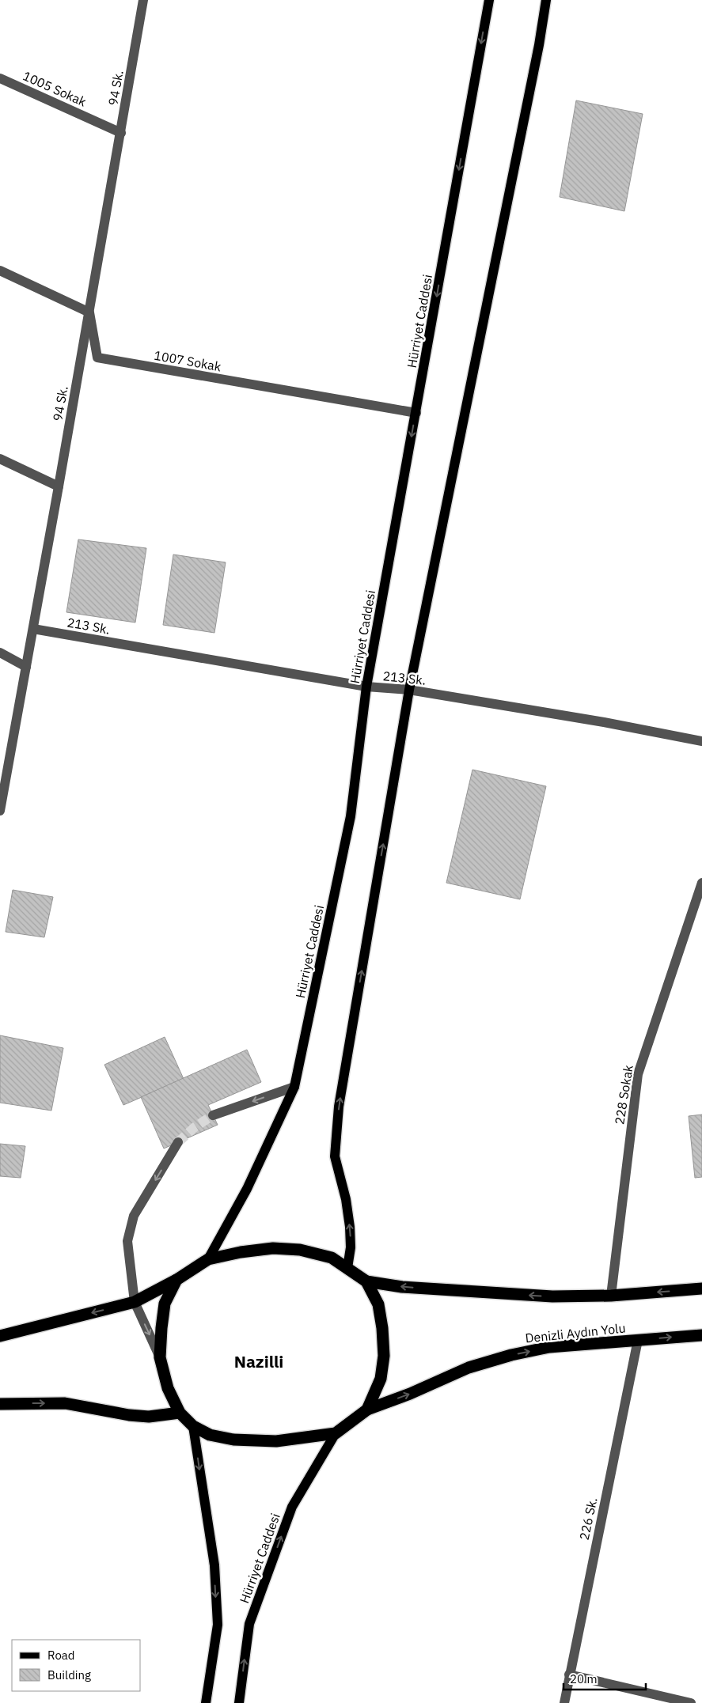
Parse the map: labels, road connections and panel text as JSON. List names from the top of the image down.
{
  "streets": {
    "highway": ["Denizli Aydın Yolu"],
    "main road": ["Hürriyet Caddesi"],
    "street": [
      "94 Sk.",
      "1005 Sokak",
      "1007 Sokak",
      "213 Sk.",
      "228 Sokak",
      "226 Sk."
    ]
  },
  "crossings": [
    ["94 Sk.", "1005 Sokak"],
    ["94 Sk.", "1007 Sokak"],
    ["94 Sk.", "213 Sk."],
    ["Hürriyet Caddesi", "1007 Sokak"],
    ["Hürriyet Caddesi", "213 Sk."],
    ["Denizli Aydın Yolu", "226 Sk."]
  ],
  "districts": ["Nazilli"],
  "legend": ["Road", "Building"],
  "scale_bar": "20 m"
}
